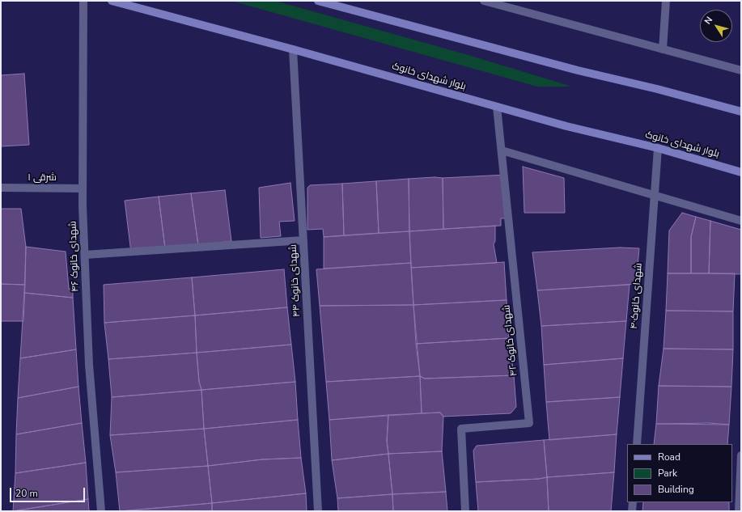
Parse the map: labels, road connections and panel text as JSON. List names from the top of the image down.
{
  "streets": {
    "main road": ["بلوار شهدای خانوک"],
    "street": [
      "شرقی ۱",
      "۴۶ شهدای خانوک",
      "۴۴ شهدای خانوک",
      "شهدای خانوک۴۰",
      "شهدای خانوک ۴۲"
    ]
  },
  "crossings": [
    ["بلوار شهدای خانوک", "۴۴ شهدای خانوک"],
    ["بلوار شهدای خانوک", "شهدای خانوک۴۰"],
    ["بلوار شهدای خانوک", "شهدای خانوک ۴۲"],
    ["شرقی ۱", "۴۶ شهدای خانوک"]
  ],
  "legend": ["Road", "Park", "Building"],
  "scale_bar": "20 m",
  "north": "top left"
}
